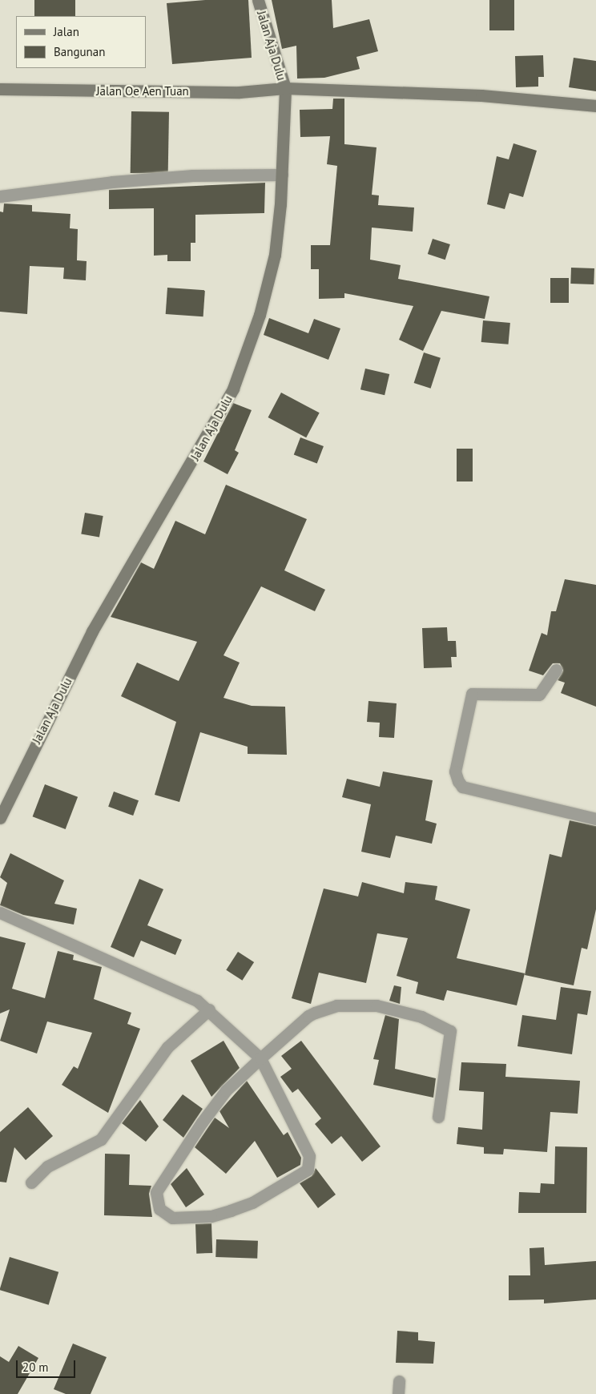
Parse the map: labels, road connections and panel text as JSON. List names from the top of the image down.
{
  "streets": {
    "street": ["Jalan Aja Dulu", "Jalan Oe Aen Tuan"]
  },
  "crossings": [
    ["Jalan Aja Dulu", "Jalan Oe Aen Tuan"]
  ],
  "legend": ["Jalan", "Bangunan"],
  "scale_bar": "20 m"
}
